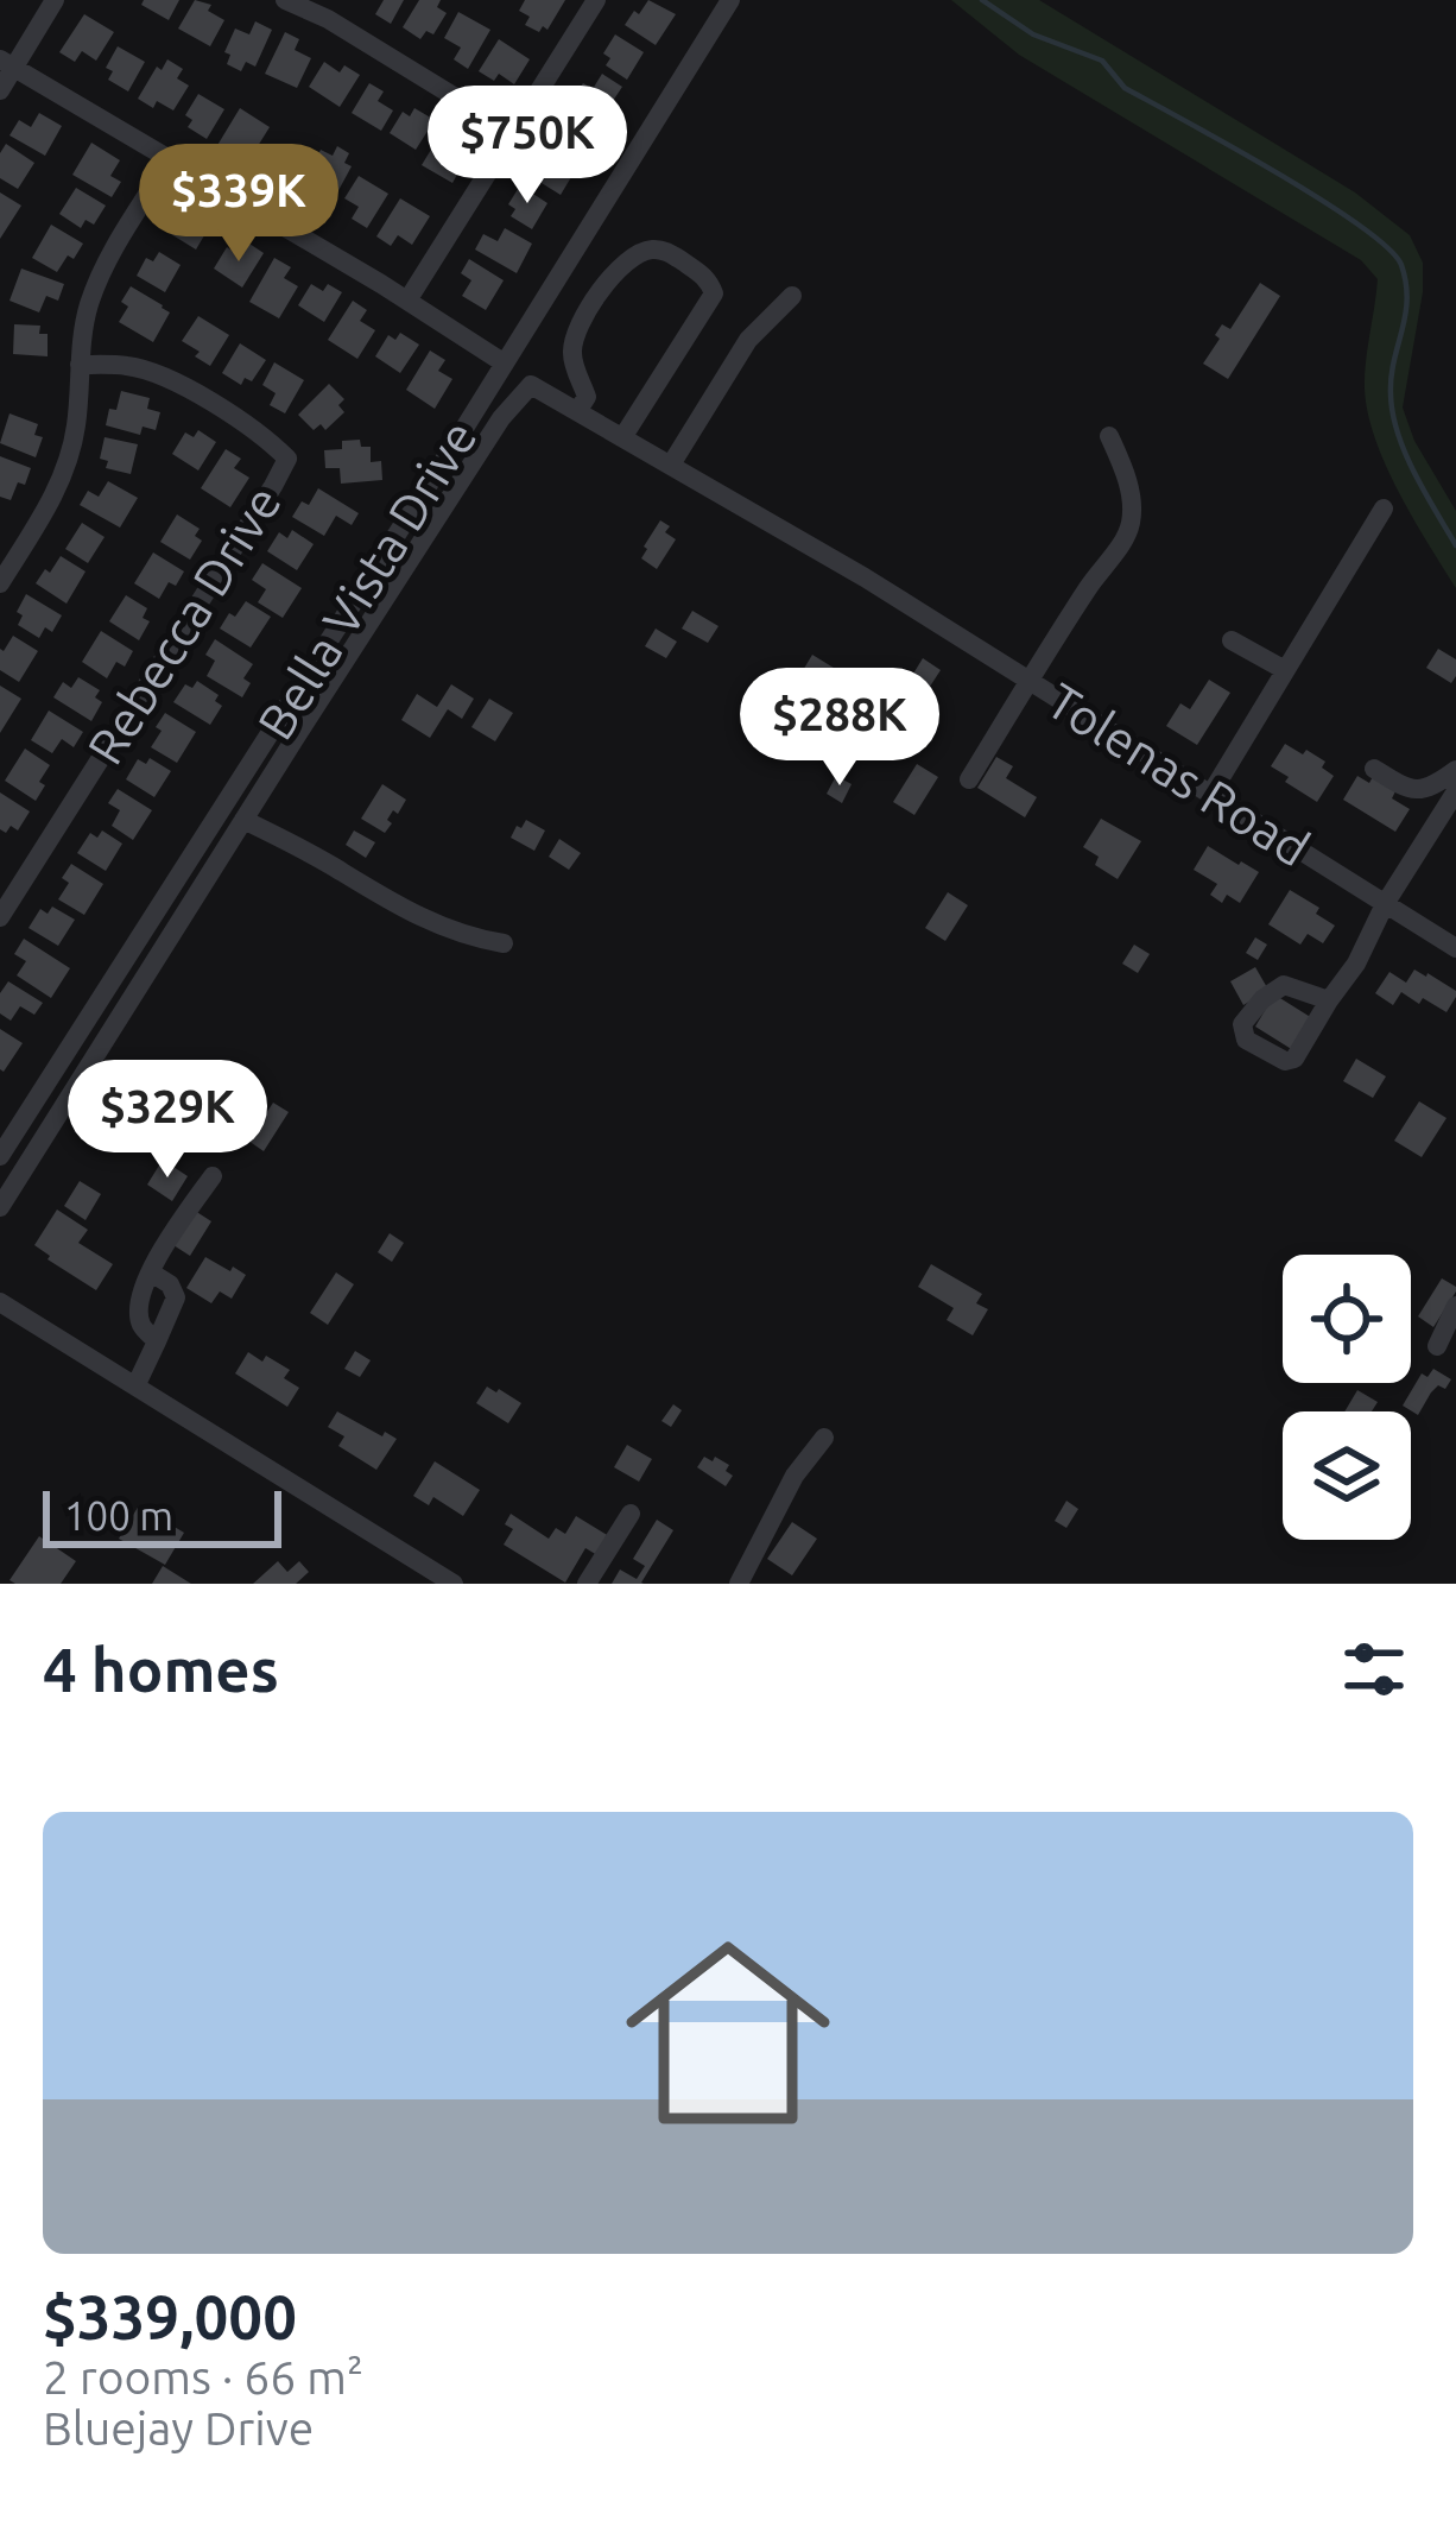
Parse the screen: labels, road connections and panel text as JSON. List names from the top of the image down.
{
  "streets": {
    "street": ["Bella Vista Drive", "Rebecca Drive", "Tolenas Road"]
  },
  "scale_bar": "100 m",
  "page": {
    "price": [
      "$750K",
      "$339K",
      "$288K",
      "$329K"
    ],
    "scale": "100 m",
    "heading": "4 homes",
    "list": [
      {
        "name": "$339,000",
        "note": "2 rooms · 66 m² · Bluejay Drive"
      }
    ]
  }
}
